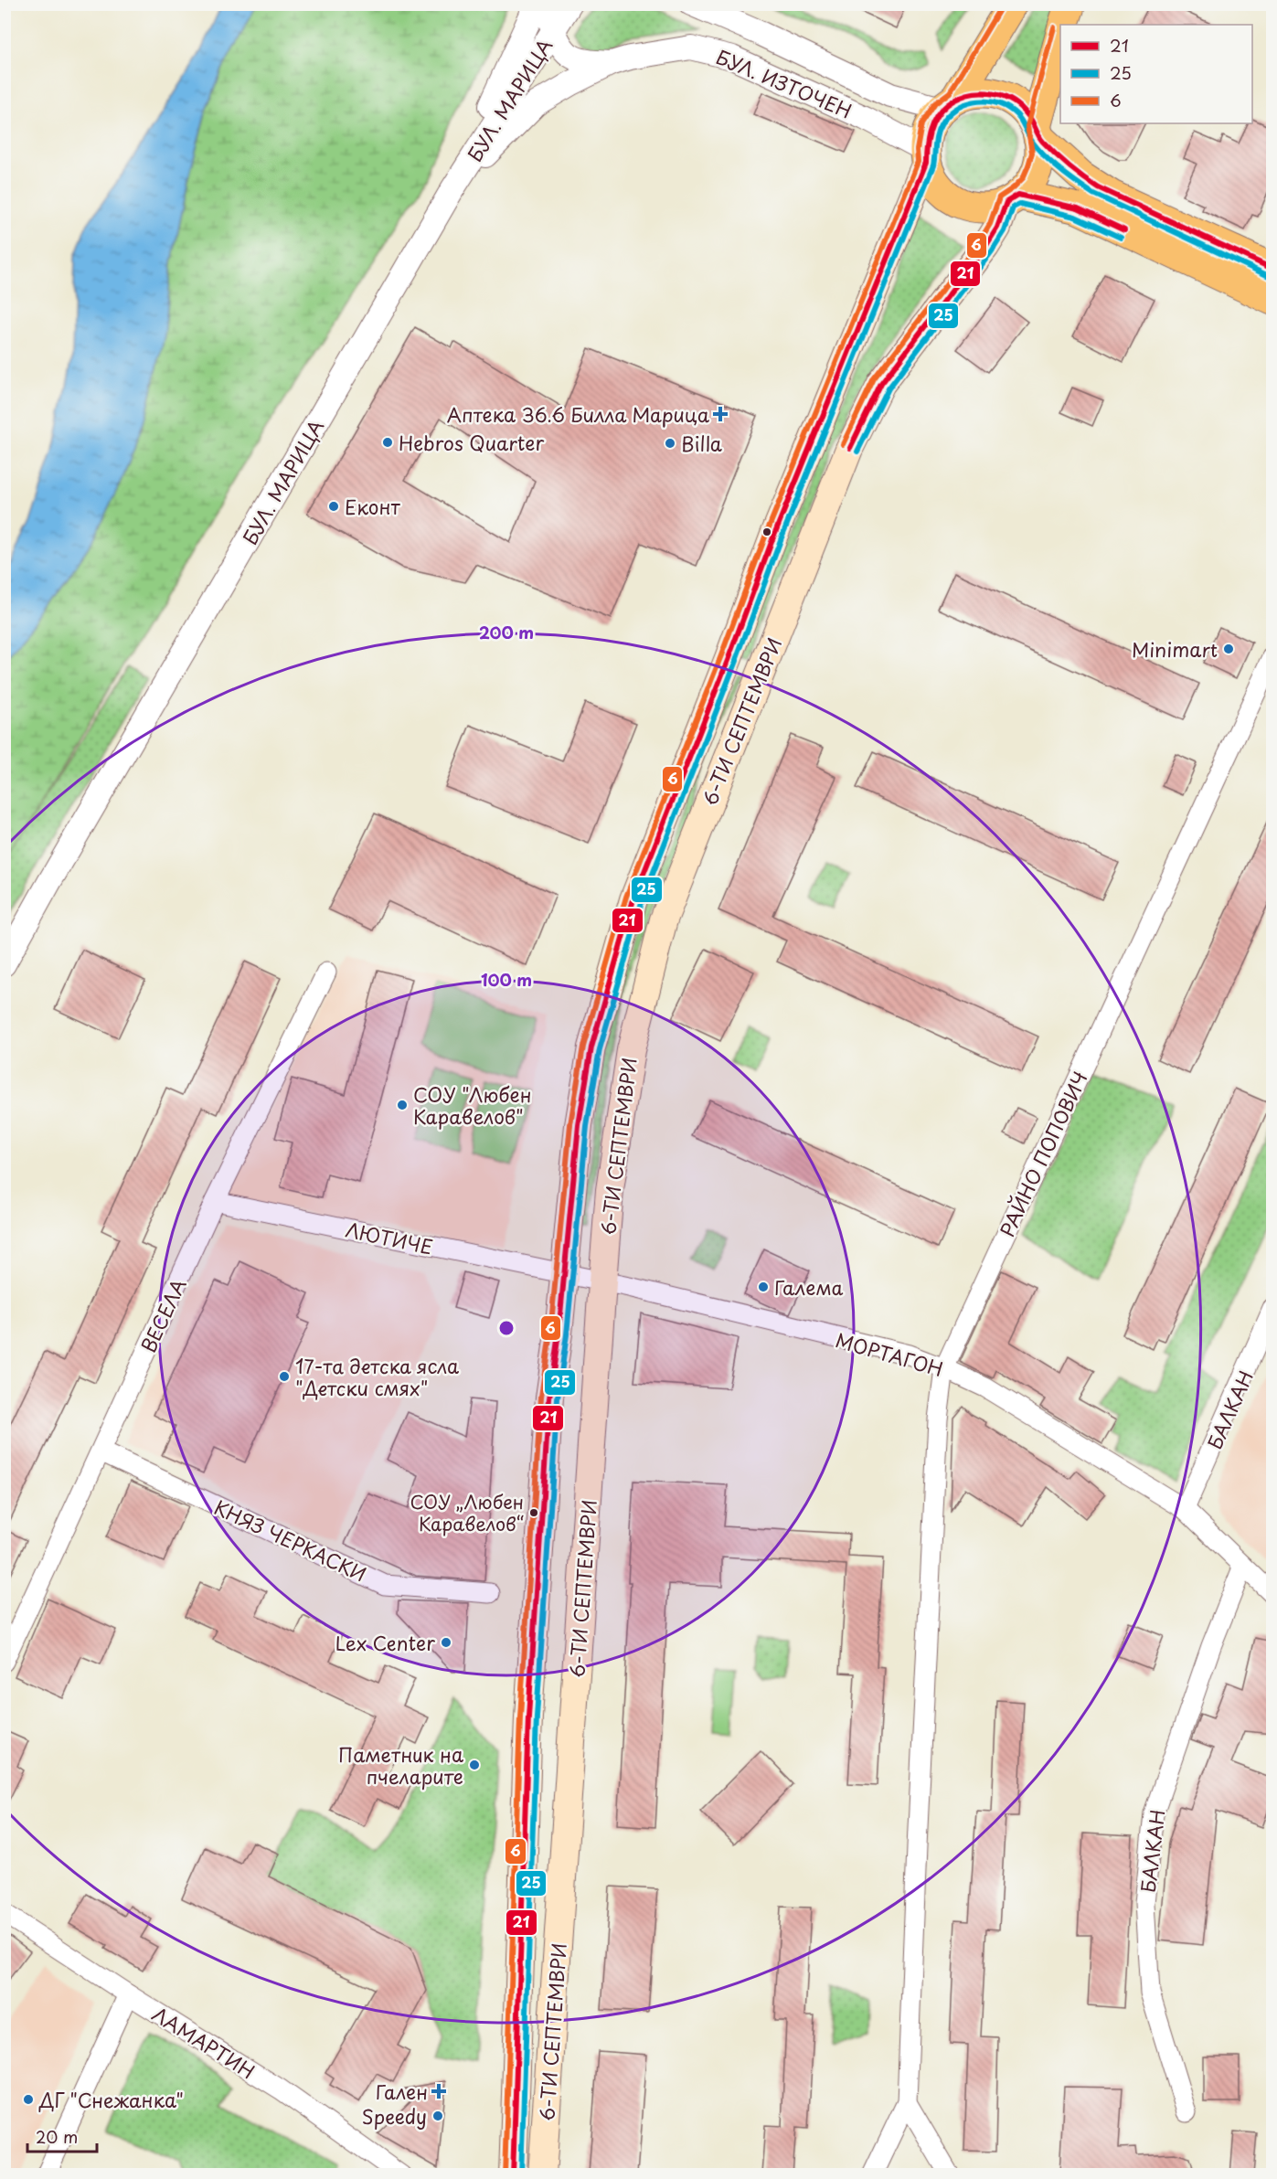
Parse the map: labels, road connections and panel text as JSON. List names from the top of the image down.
{
  "streets": {
    "main road": ["6-ТИ СЕПТЕМВРИ"],
    "street": [
      "БУЛ. ИЗТОЧЕН",
      "БУЛ. МАРИЦА",
      "РАЙНО ПОПОВИЧ",
      "ЛЮТИЧЕ",
      "ВЕСЕЛА",
      "МОРТАГОН",
      "БАЛКАН",
      "КНЯЗ ЧЕРКАСКИ",
      "ЛАМАРТИН"
    ]
  },
  "crossings": [
    ["БУЛ. ИЗТОЧЕН", "БУЛ. МАРИЦА"],
    ["БУЛ. ИЗТОЧЕН", "6-ТИ СЕПТЕМВРИ"],
    ["6-ТИ СЕПТЕМВРИ", "ЛЮТИЧЕ"],
    ["6-ТИ СЕПТЕМВРИ", "МОРТАГОН"],
    ["РАЙНО ПОПОВИЧ", "МОРТАГОН"],
    ["ЛЮТИЧЕ", "ВЕСЕЛА"],
    ["ЛЮТИЧЕ", "МОРТАГОН"],
    ["ВЕСЕЛА", "КНЯЗ ЧЕРКАСКИ"],
    ["МОРТАГОН", "БАЛКАН"]
  ],
  "places": {
    "health": ["Аптека 36.6 Билла Марица", "Гален"],
    "other": [
      "Hebros Quarter",
      "Billa",
      "Еконт",
      "Minimart",
      "СОУ \"Любен Каравелов\"",
      "Галема",
      "17-та детска ясла \"Детски смях\"",
      "СОУ „Любен Каравелов“",
      "Lex Center",
      "Паметник на пчеларите",
      "ДГ \"Снежанка\"",
      "Speedy"
    ]
  },
  "lines": ["transit line 6", "transit line 21", "transit line 25"],
  "legend": ["21", "25", "6"],
  "scale_bar": "20 m",
  "rings": ["200 m", "100 m"]
}
